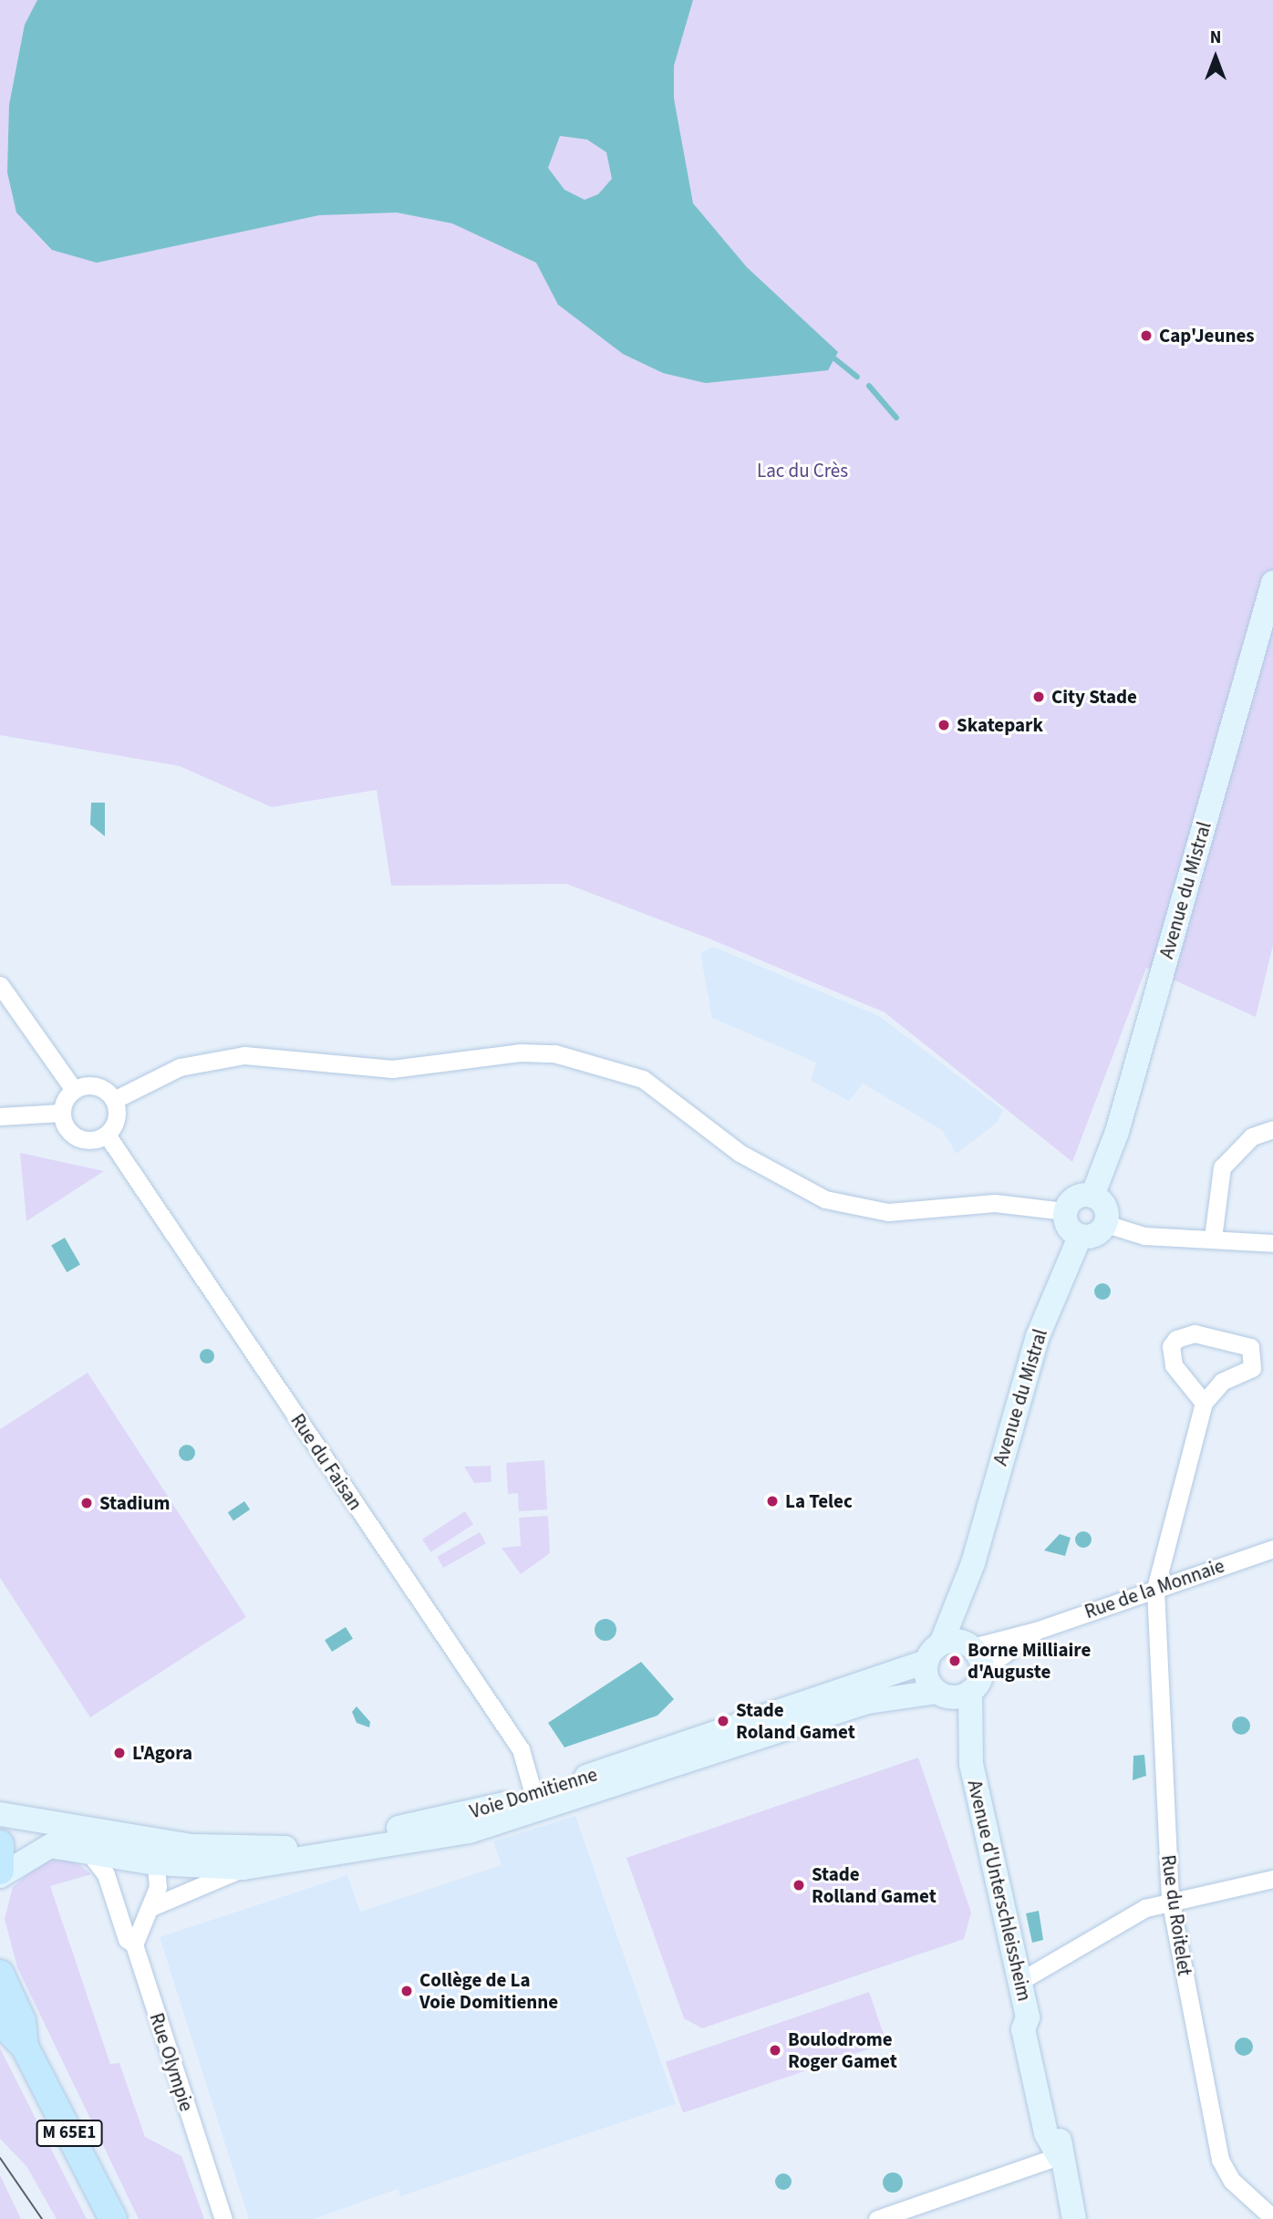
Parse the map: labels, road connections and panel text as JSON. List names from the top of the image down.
{
  "streets": {
    "main road": ["M 65E1"],
    "street": [
      "Avenue du Mistral",
      "Rue du Faisan",
      "Rue de la Monnaie",
      "Voie Domitienne",
      "Avenue d'Unterschleissheim",
      "Rue du Roitelet",
      "Rue Olympie"
    ]
  },
  "crossings": [
    ["Avenue du Mistral", "Rue de la Monnaie"],
    ["Avenue du Mistral", "Voie Domitienne"],
    ["Avenue du Mistral", "Avenue d'Unterschleissheim"],
    ["Rue du Faisan", "Voie Domitienne"],
    ["Rue de la Monnaie", "Voie Domitienne"],
    ["Rue de la Monnaie", "Avenue d'Unterschleissheim"],
    ["Rue de la Monnaie", "Rue du Roitelet"],
    ["Voie Domitienne", "Avenue d'Unterschleissheim"],
    ["Voie Domitienne", "Rue Olympie"]
  ],
  "parks": ["Lac du Crès"],
  "places": [
    "Cap'Jeunes",
    "City Stade",
    "Skatepark",
    "La Telec",
    "Stadium",
    "Borne Milliaire d'Auguste",
    "Stade Roland Gamet",
    "L'Agora",
    "Stade Rolland Gamet",
    "Collège de La Voie Domitienne",
    "Boulodrome Roger Gamet"
  ],
  "north": "top"
}
